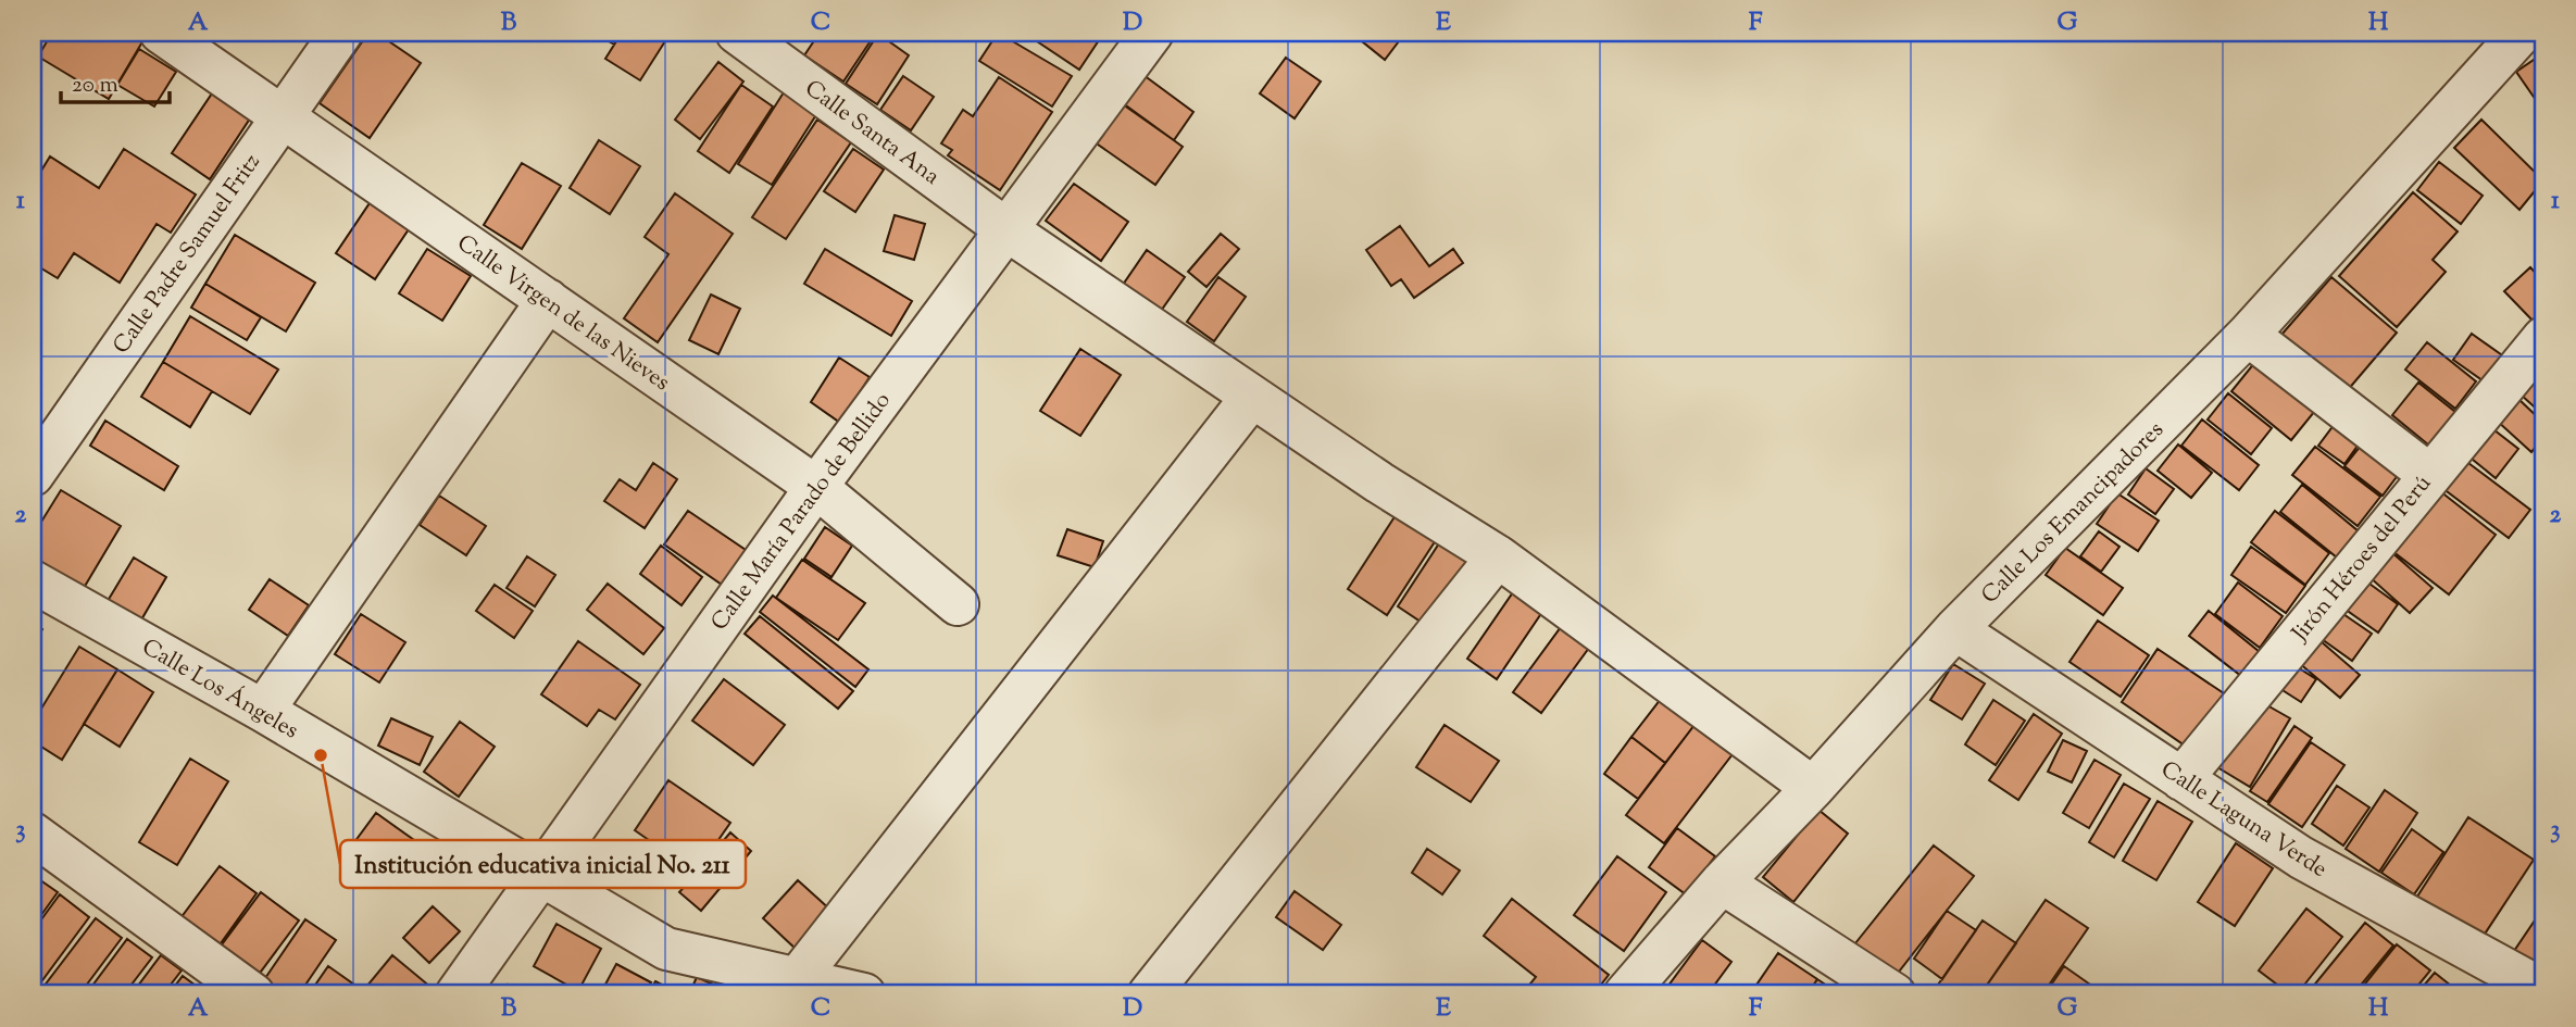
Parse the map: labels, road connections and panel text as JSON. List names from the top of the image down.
{
  "streets": {
    "street": [
      "Calle Santa Ana",
      "Calle Padre Samuel Fritz",
      "Calle Virgen de las Nieves",
      "Calle María Parado de Bellido",
      "Calle Los Emancipadores",
      "Jirón Héroes del Perú",
      "Calle Los Ángeles",
      "Calle Laguna Verde"
    ]
  },
  "crossings": [
    ["Calle Santa Ana", "Calle María Parado de Bellido"],
    ["Calle Santa Ana", "Calle Los Emancipadores"],
    ["Calle Padre Samuel Fritz", "Calle Virgen de las Nieves"],
    ["Calle Virgen de las Nieves", "Calle María Parado de Bellido"],
    ["Calle María Parado de Bellido", "Calle Los Ángeles"],
    ["Calle Los Emancipadores", "Calle Laguna Verde"],
    ["Jirón Héroes del Perú", "Calle Laguna Verde"]
  ],
  "places": ["Institución educativa inicial No. 211"],
  "scale_bar": "20 m",
  "grid": {
    "columns": [
      "A",
      "B",
      "C",
      "D",
      "E",
      "F",
      "G",
      "H"
    ],
    "rows": ["1", "2", "3"]
  }
}
